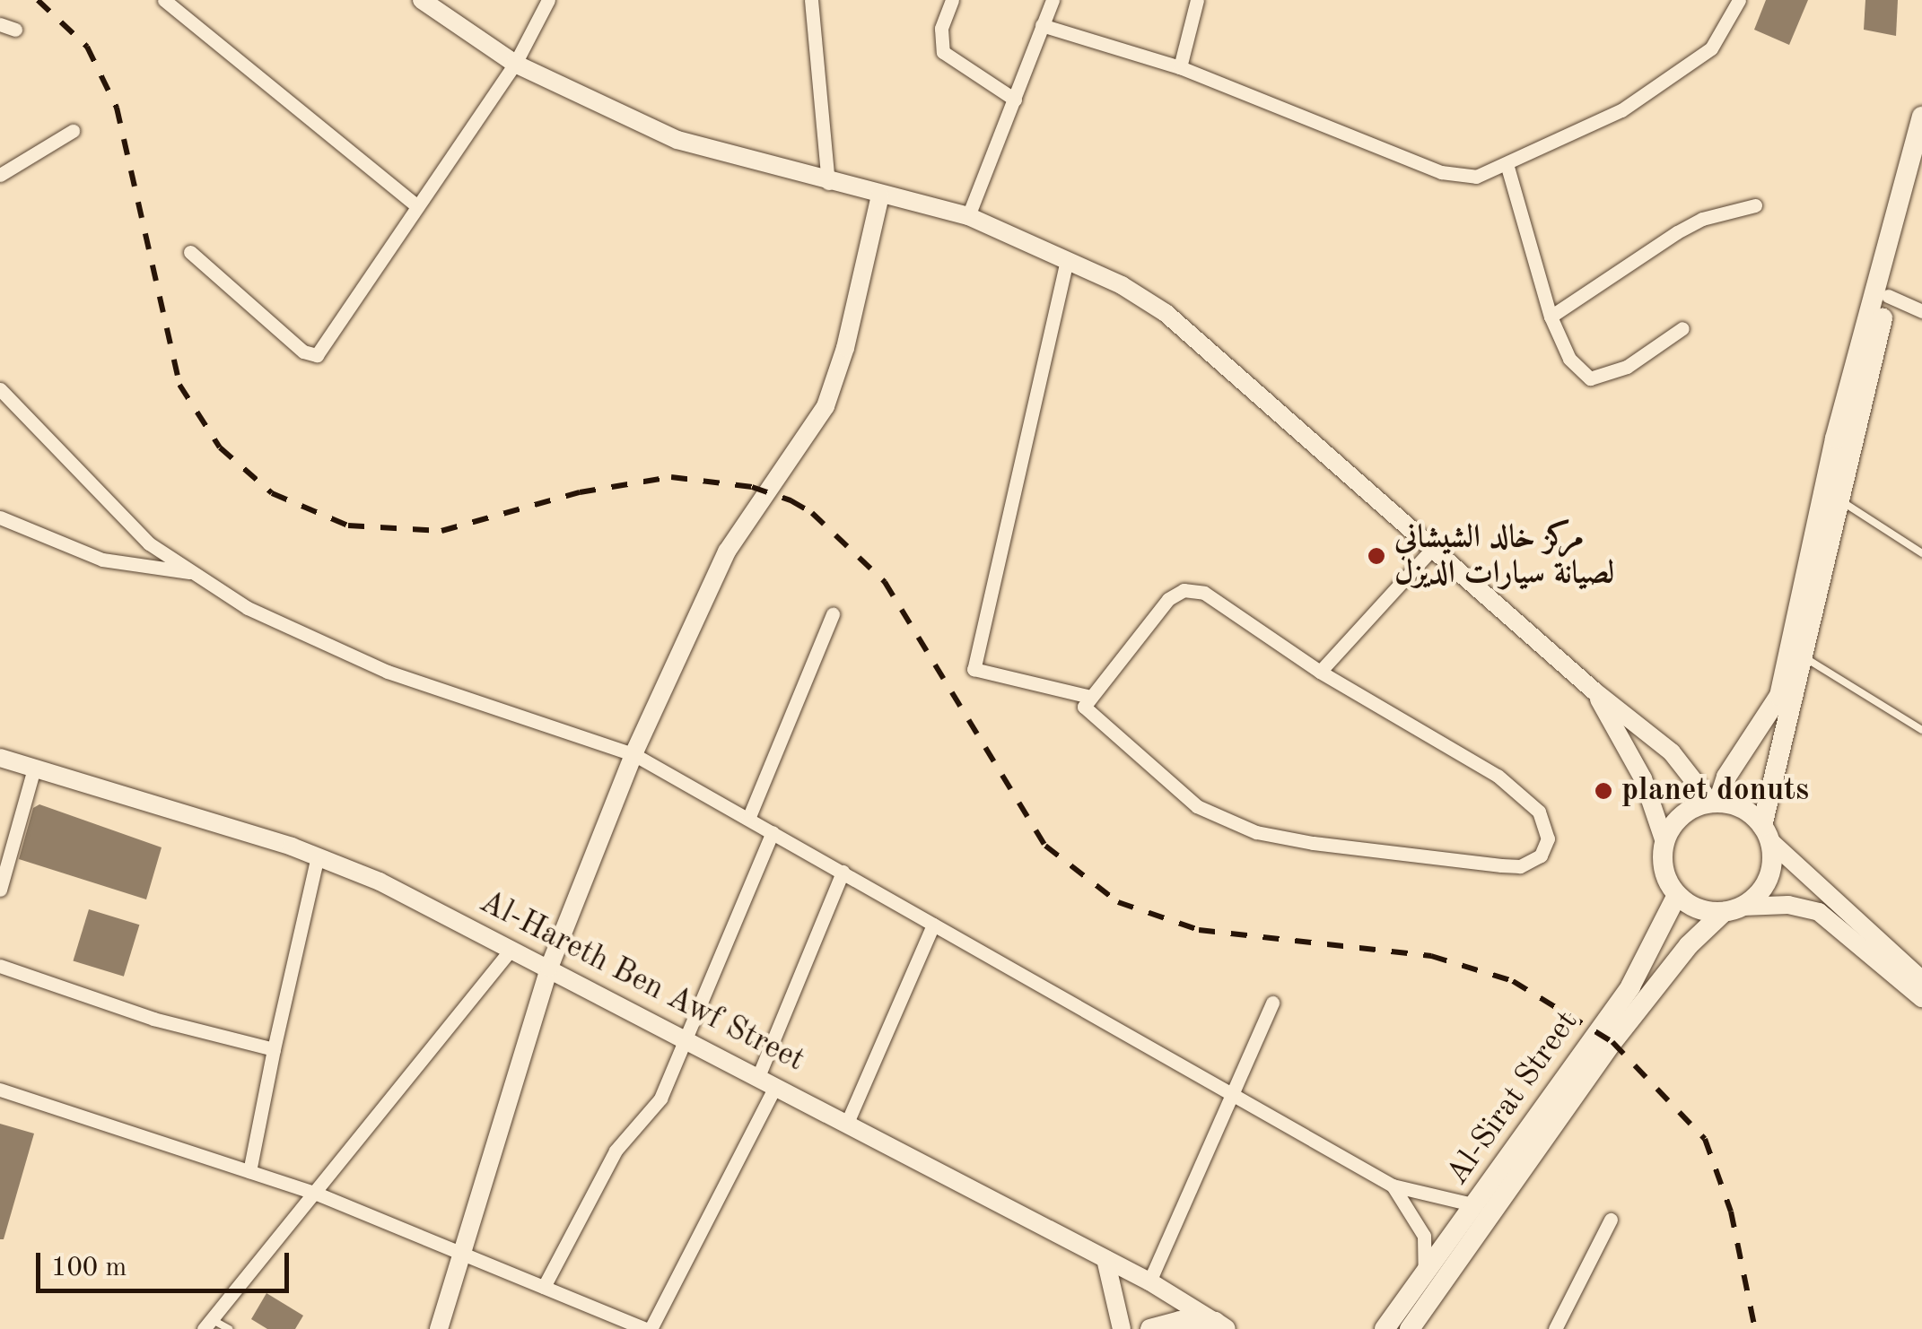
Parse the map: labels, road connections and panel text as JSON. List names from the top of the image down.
{
  "streets": {
    "main road": ["Al-Sirat Street"],
    "street": ["Al-Hareth Ben Awf Street"]
  },
  "places": ["مركز خالد الشيشاني لصيانة سيارات الديزل", "planet donuts"],
  "scale_bar": "100 m"
}
